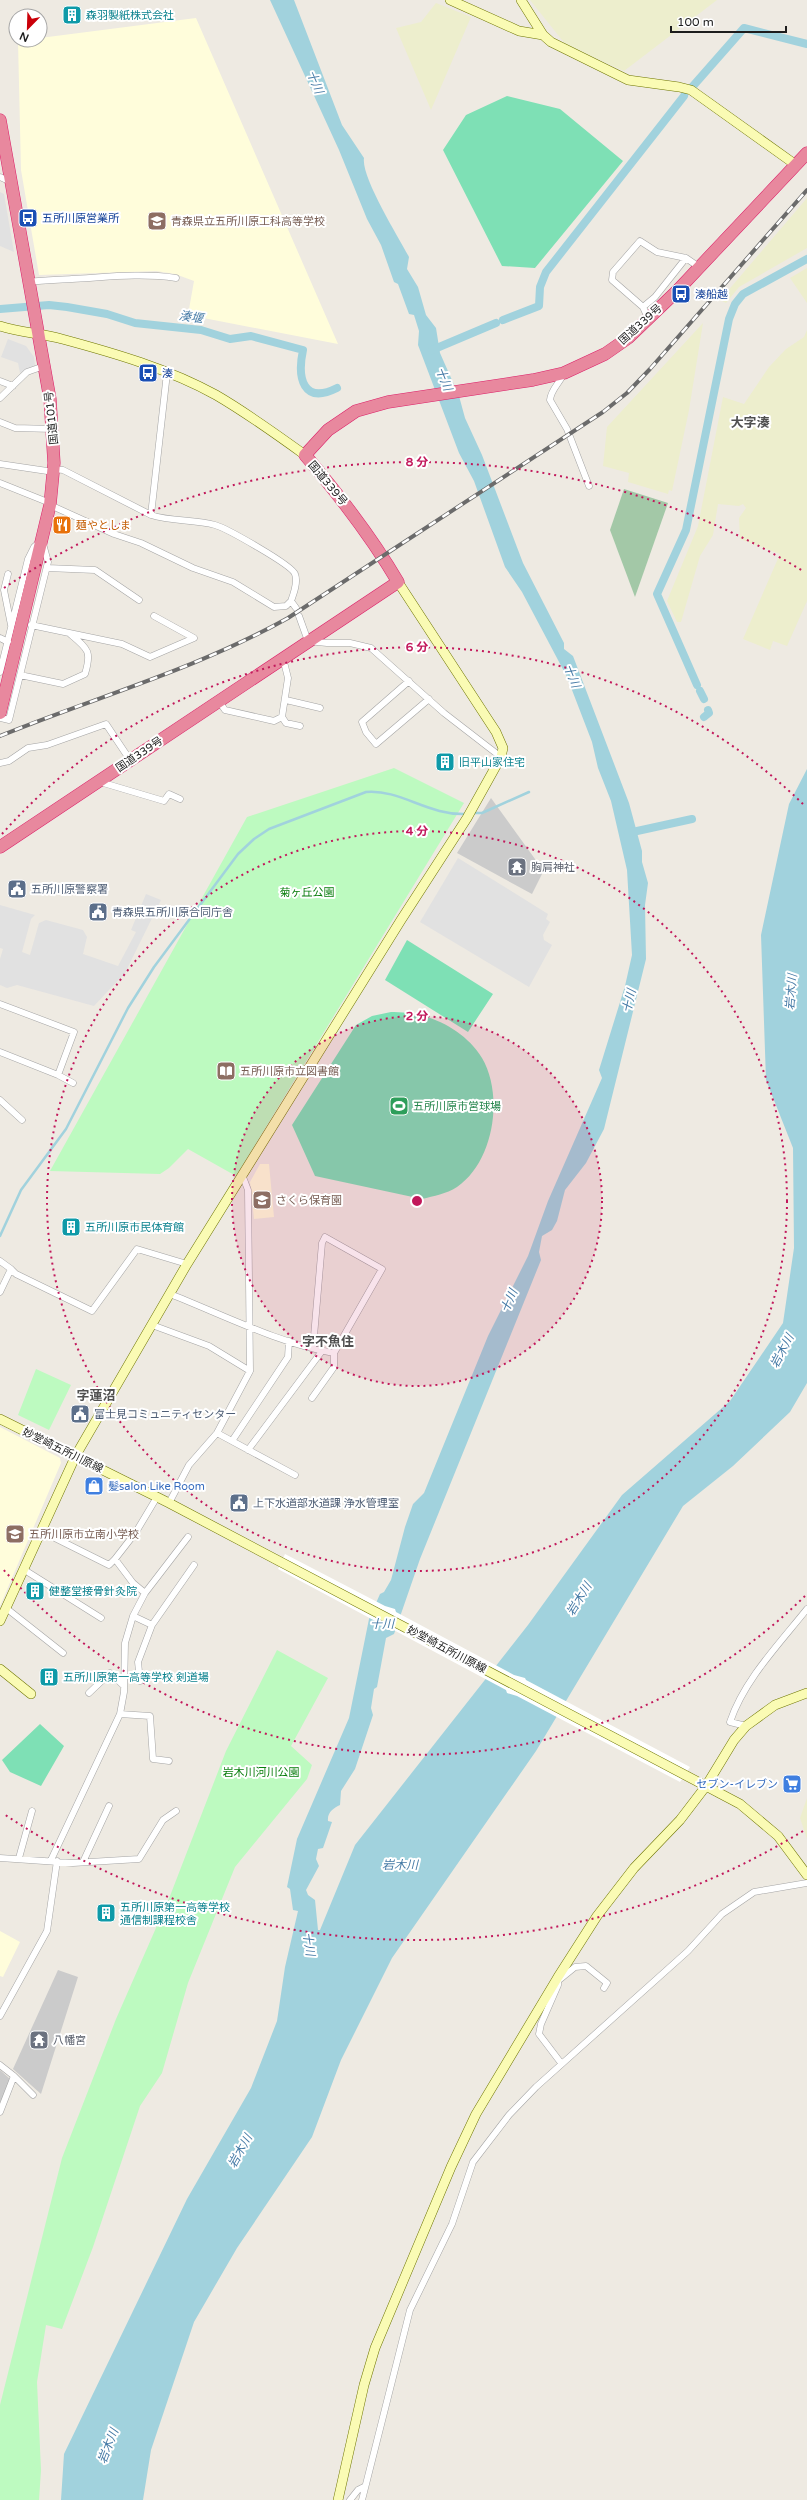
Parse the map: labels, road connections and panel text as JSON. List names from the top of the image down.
{
  "streets": {
    "highway": ["国道339号", "国道101号"],
    "street": ["妙堂崎五所川原線"]
  },
  "districts": ["大字湊", "字不魚住", "字蓮沼"],
  "water": ["十川", "湊堰", "岩木川"],
  "parks": ["菊ヶ丘公園", "岩木川河川公園"],
  "places": {
    "building": [
      "森羽製紙株式会社",
      "旧平山家住宅",
      "五所川原市民体育館",
      "健整堂接骨針灸院",
      "五所川原第一高等学校 剣道場",
      "五所川原第一高等学校 通信制課程校舎"
    ],
    "bus stop": ["五所川原営業所", "湊船越", "湊"],
    "school or university": ["青森県立五所川原工科高等学校", "さくら保育園", "五所川原市立南小学校"],
    "restaurant": ["麺やとしま"],
    "temple": ["胸肩神社", "八幡宮"],
    "public building": [
      "五所川原警察署",
      "青森県五所川原合同庁舎",
      "富士見コミュニティセンター",
      "上下水道部水道課 浄水管理室"
    ],
    "library": ["五所川原市立図書館"],
    "sports": ["五所川原市営球場"],
    "shop": ["髪salon Like Room"],
    "supermarket": ["セブン-イレブン"]
  },
  "scale_bar": "100 m",
  "north": "bottom left",
  "rings": [
    "8 分",
    "6 分",
    "4 分",
    "2 分"
  ]
}
